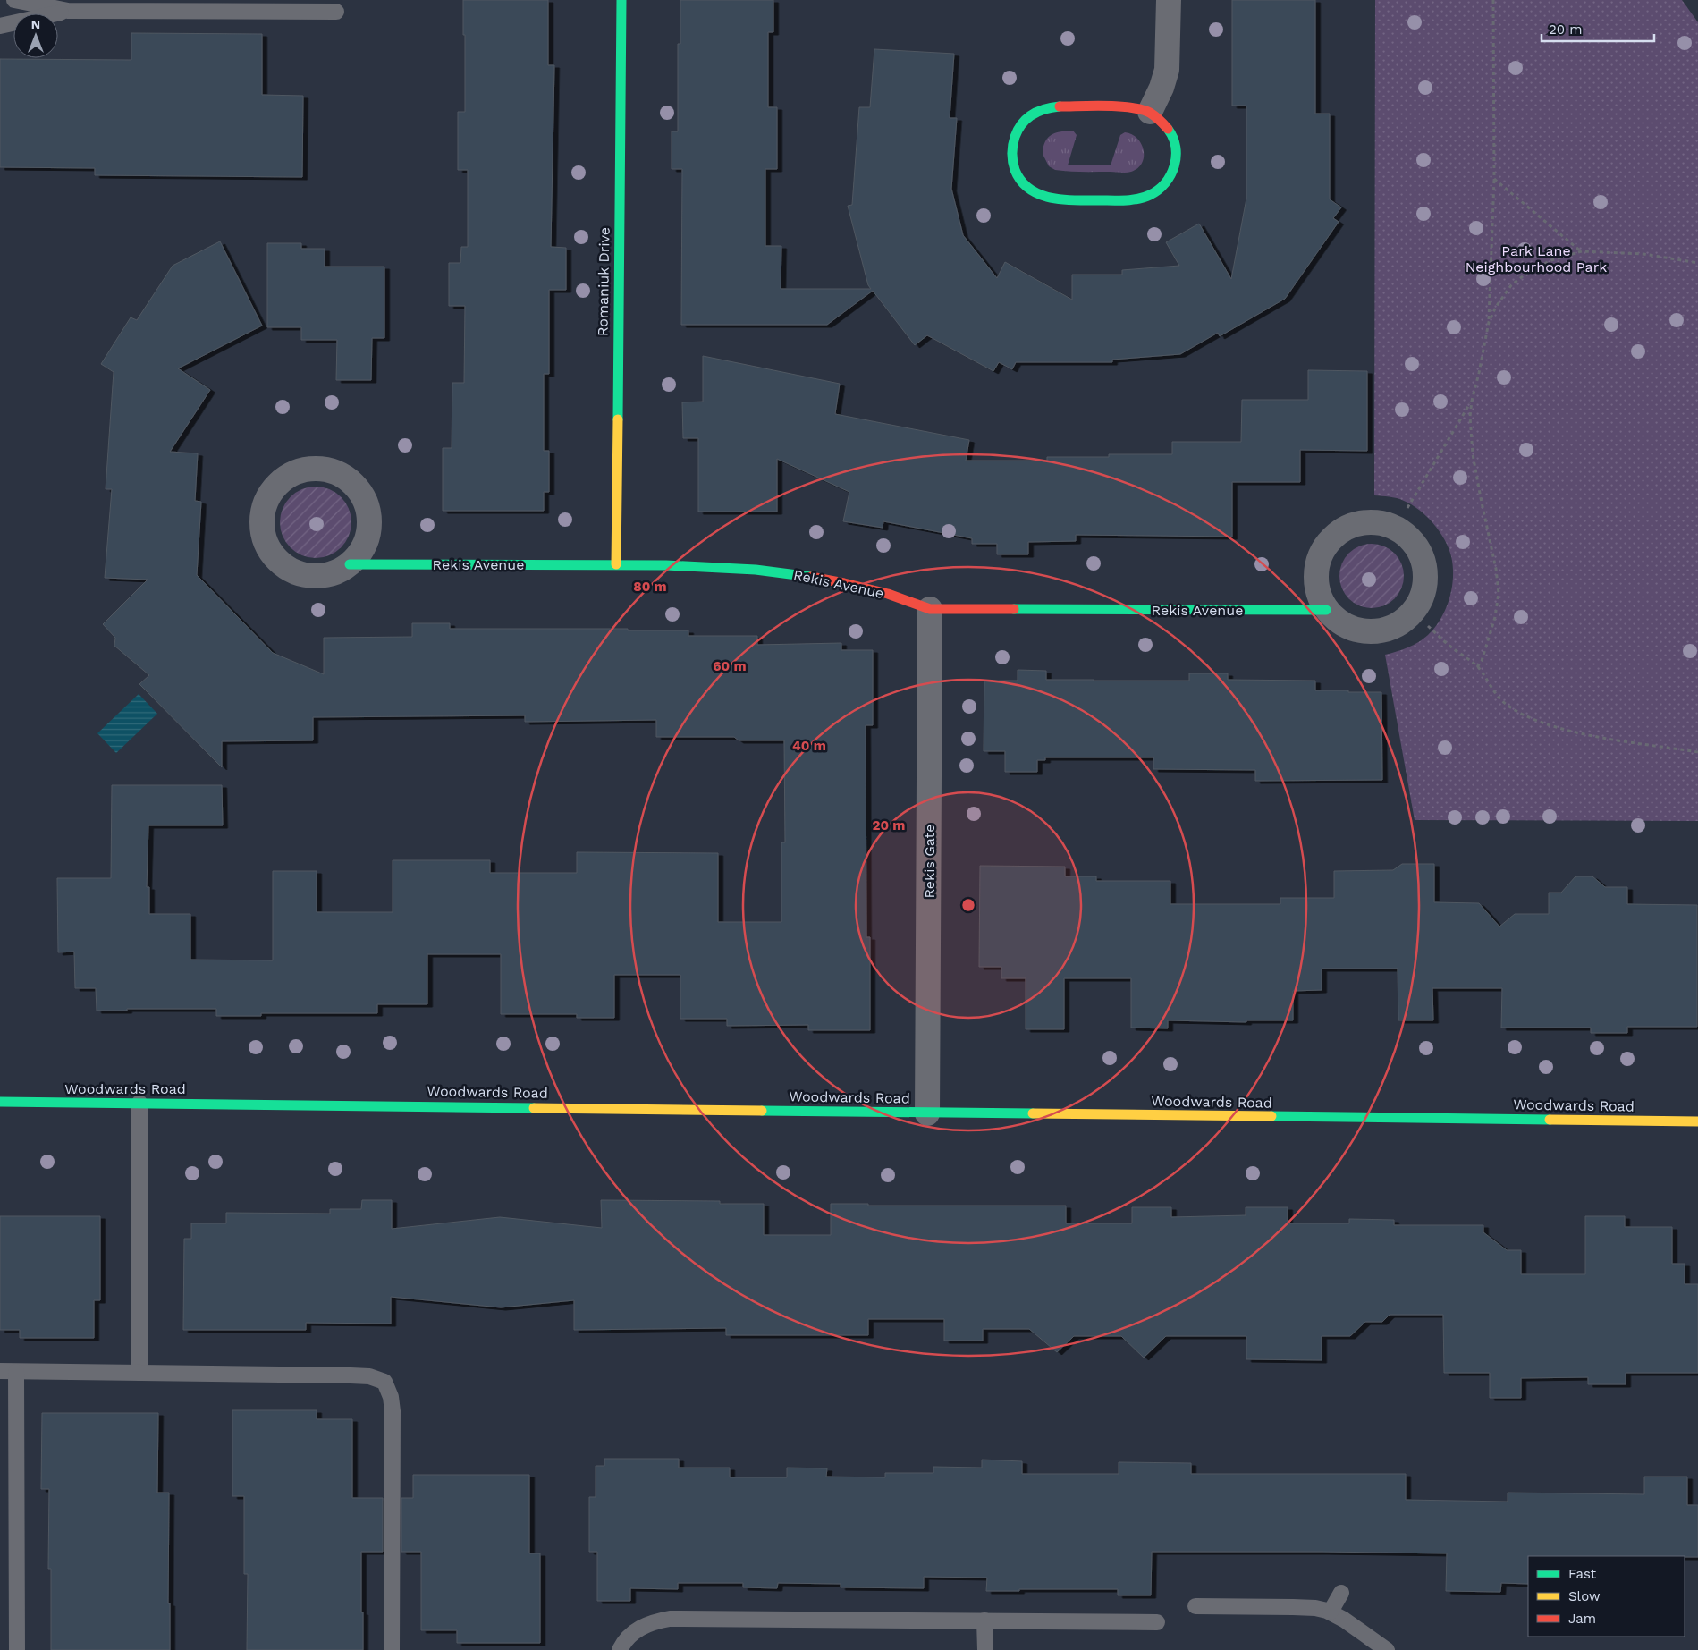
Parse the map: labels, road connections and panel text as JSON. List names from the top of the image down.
{
  "streets": {
    "street": [
      "Romaniuk Drive",
      "Rekis Avenue",
      "Rekis Gate",
      "Woodwards Road"
    ]
  },
  "crossings": [
    ["Romaniuk Drive", "Rekis Avenue"],
    ["Rekis Avenue", "Rekis Gate"],
    ["Rekis Gate", "Woodwards Road"]
  ],
  "parks": ["Park Lane Neighbourhood Park"],
  "legend": ["Fast", "Slow", "Jam"],
  "scale_bar": "20 m",
  "north": "top",
  "rings": [
    "80 m",
    "60 m",
    "40 m",
    "20 m"
  ]
}
